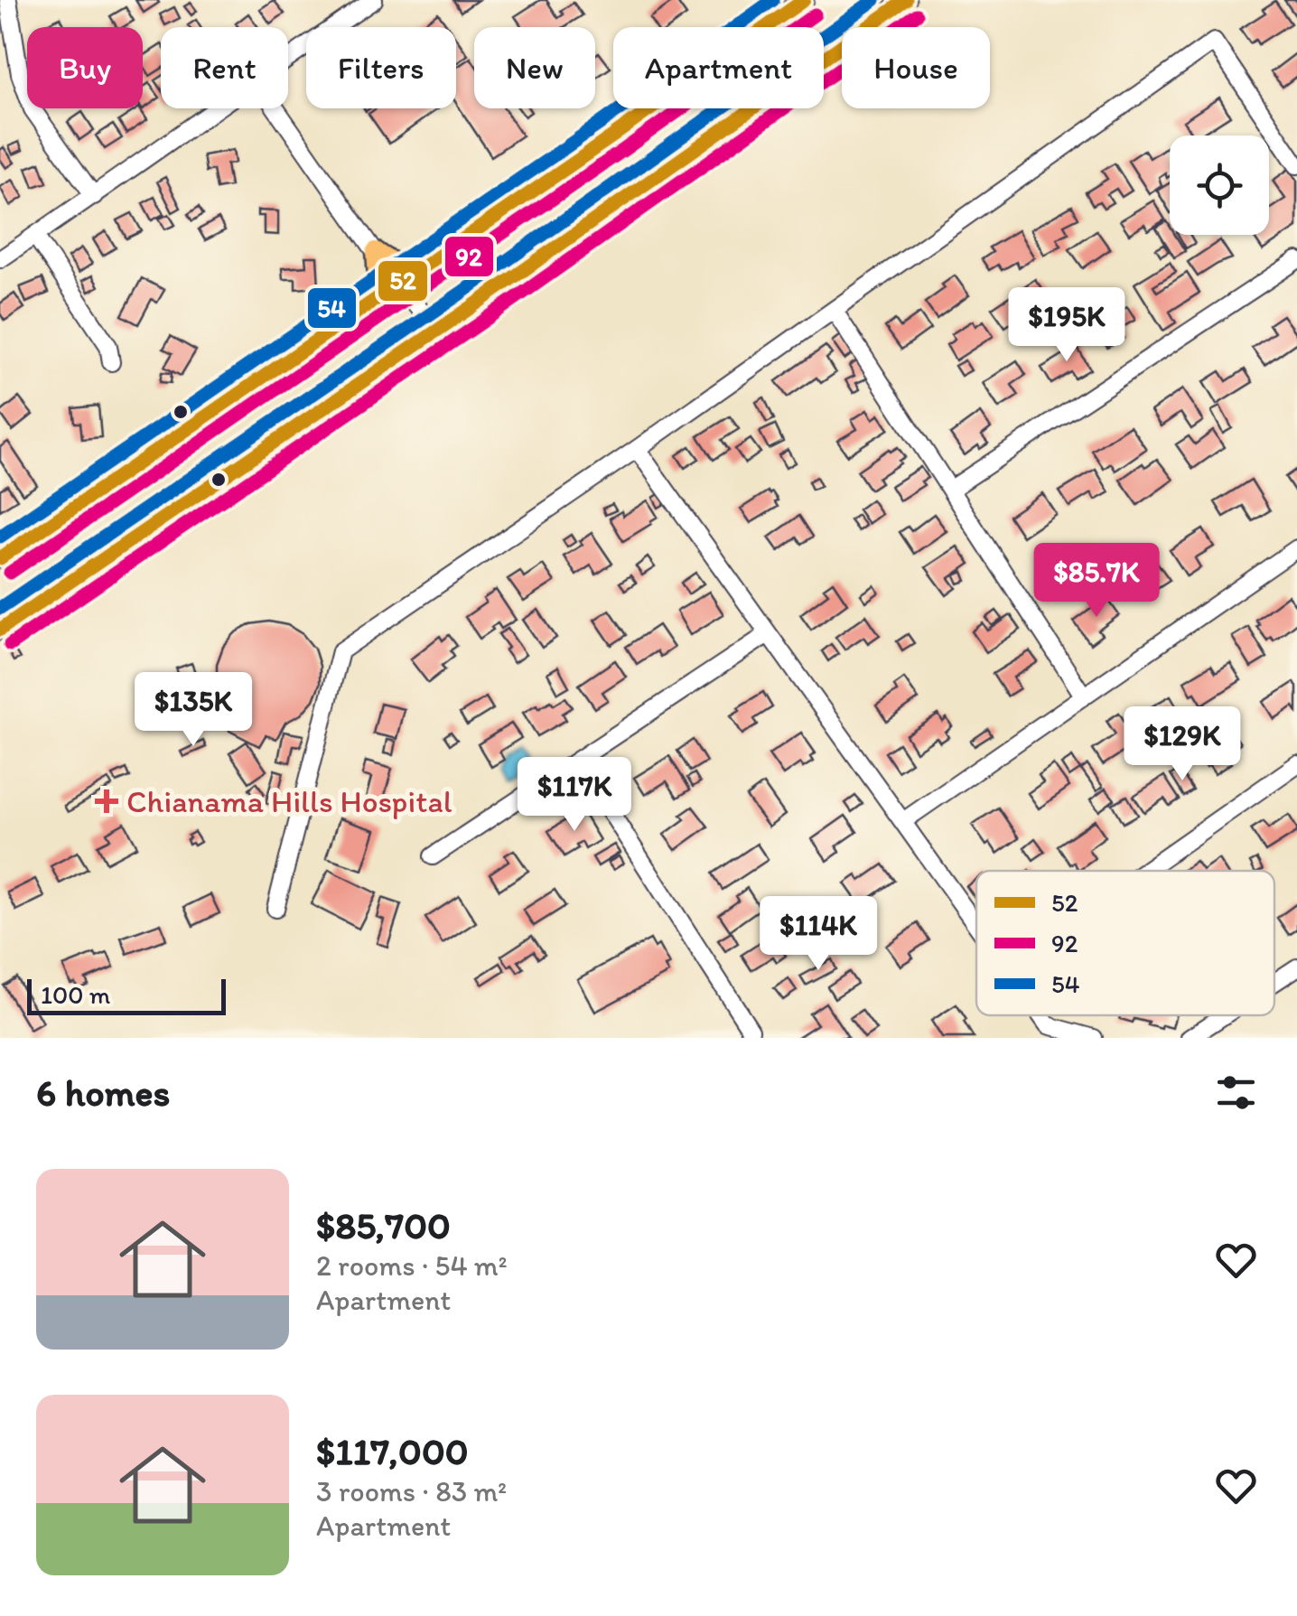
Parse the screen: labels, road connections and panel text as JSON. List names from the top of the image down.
{
  "places": {
    "health": ["Chianama Hills Hospital"]
  },
  "lines": ["transit line 52", "transit line 54", "transit line 92"],
  "legend": ["52", "92", "54"],
  "scale_bar": "100 m",
  "page": {
    "chip": [
      "Buy",
      "Rent",
      "Filters",
      "New",
      "Apartment",
      "House"
    ],
    "price": [
      "$195K",
      "$85.7K",
      "$135K",
      "$129K",
      "$117K",
      "$114K"
    ],
    "scale": "100 m",
    "heading": "6 homes",
    "list": [
      {
        "name": "$85,700",
        "note": "2 rooms · 54 m² · Apartment"
      },
      {
        "name": "$117,000",
        "note": "3 rooms · 83 m² · Apartment"
      }
    ]
  }
}
